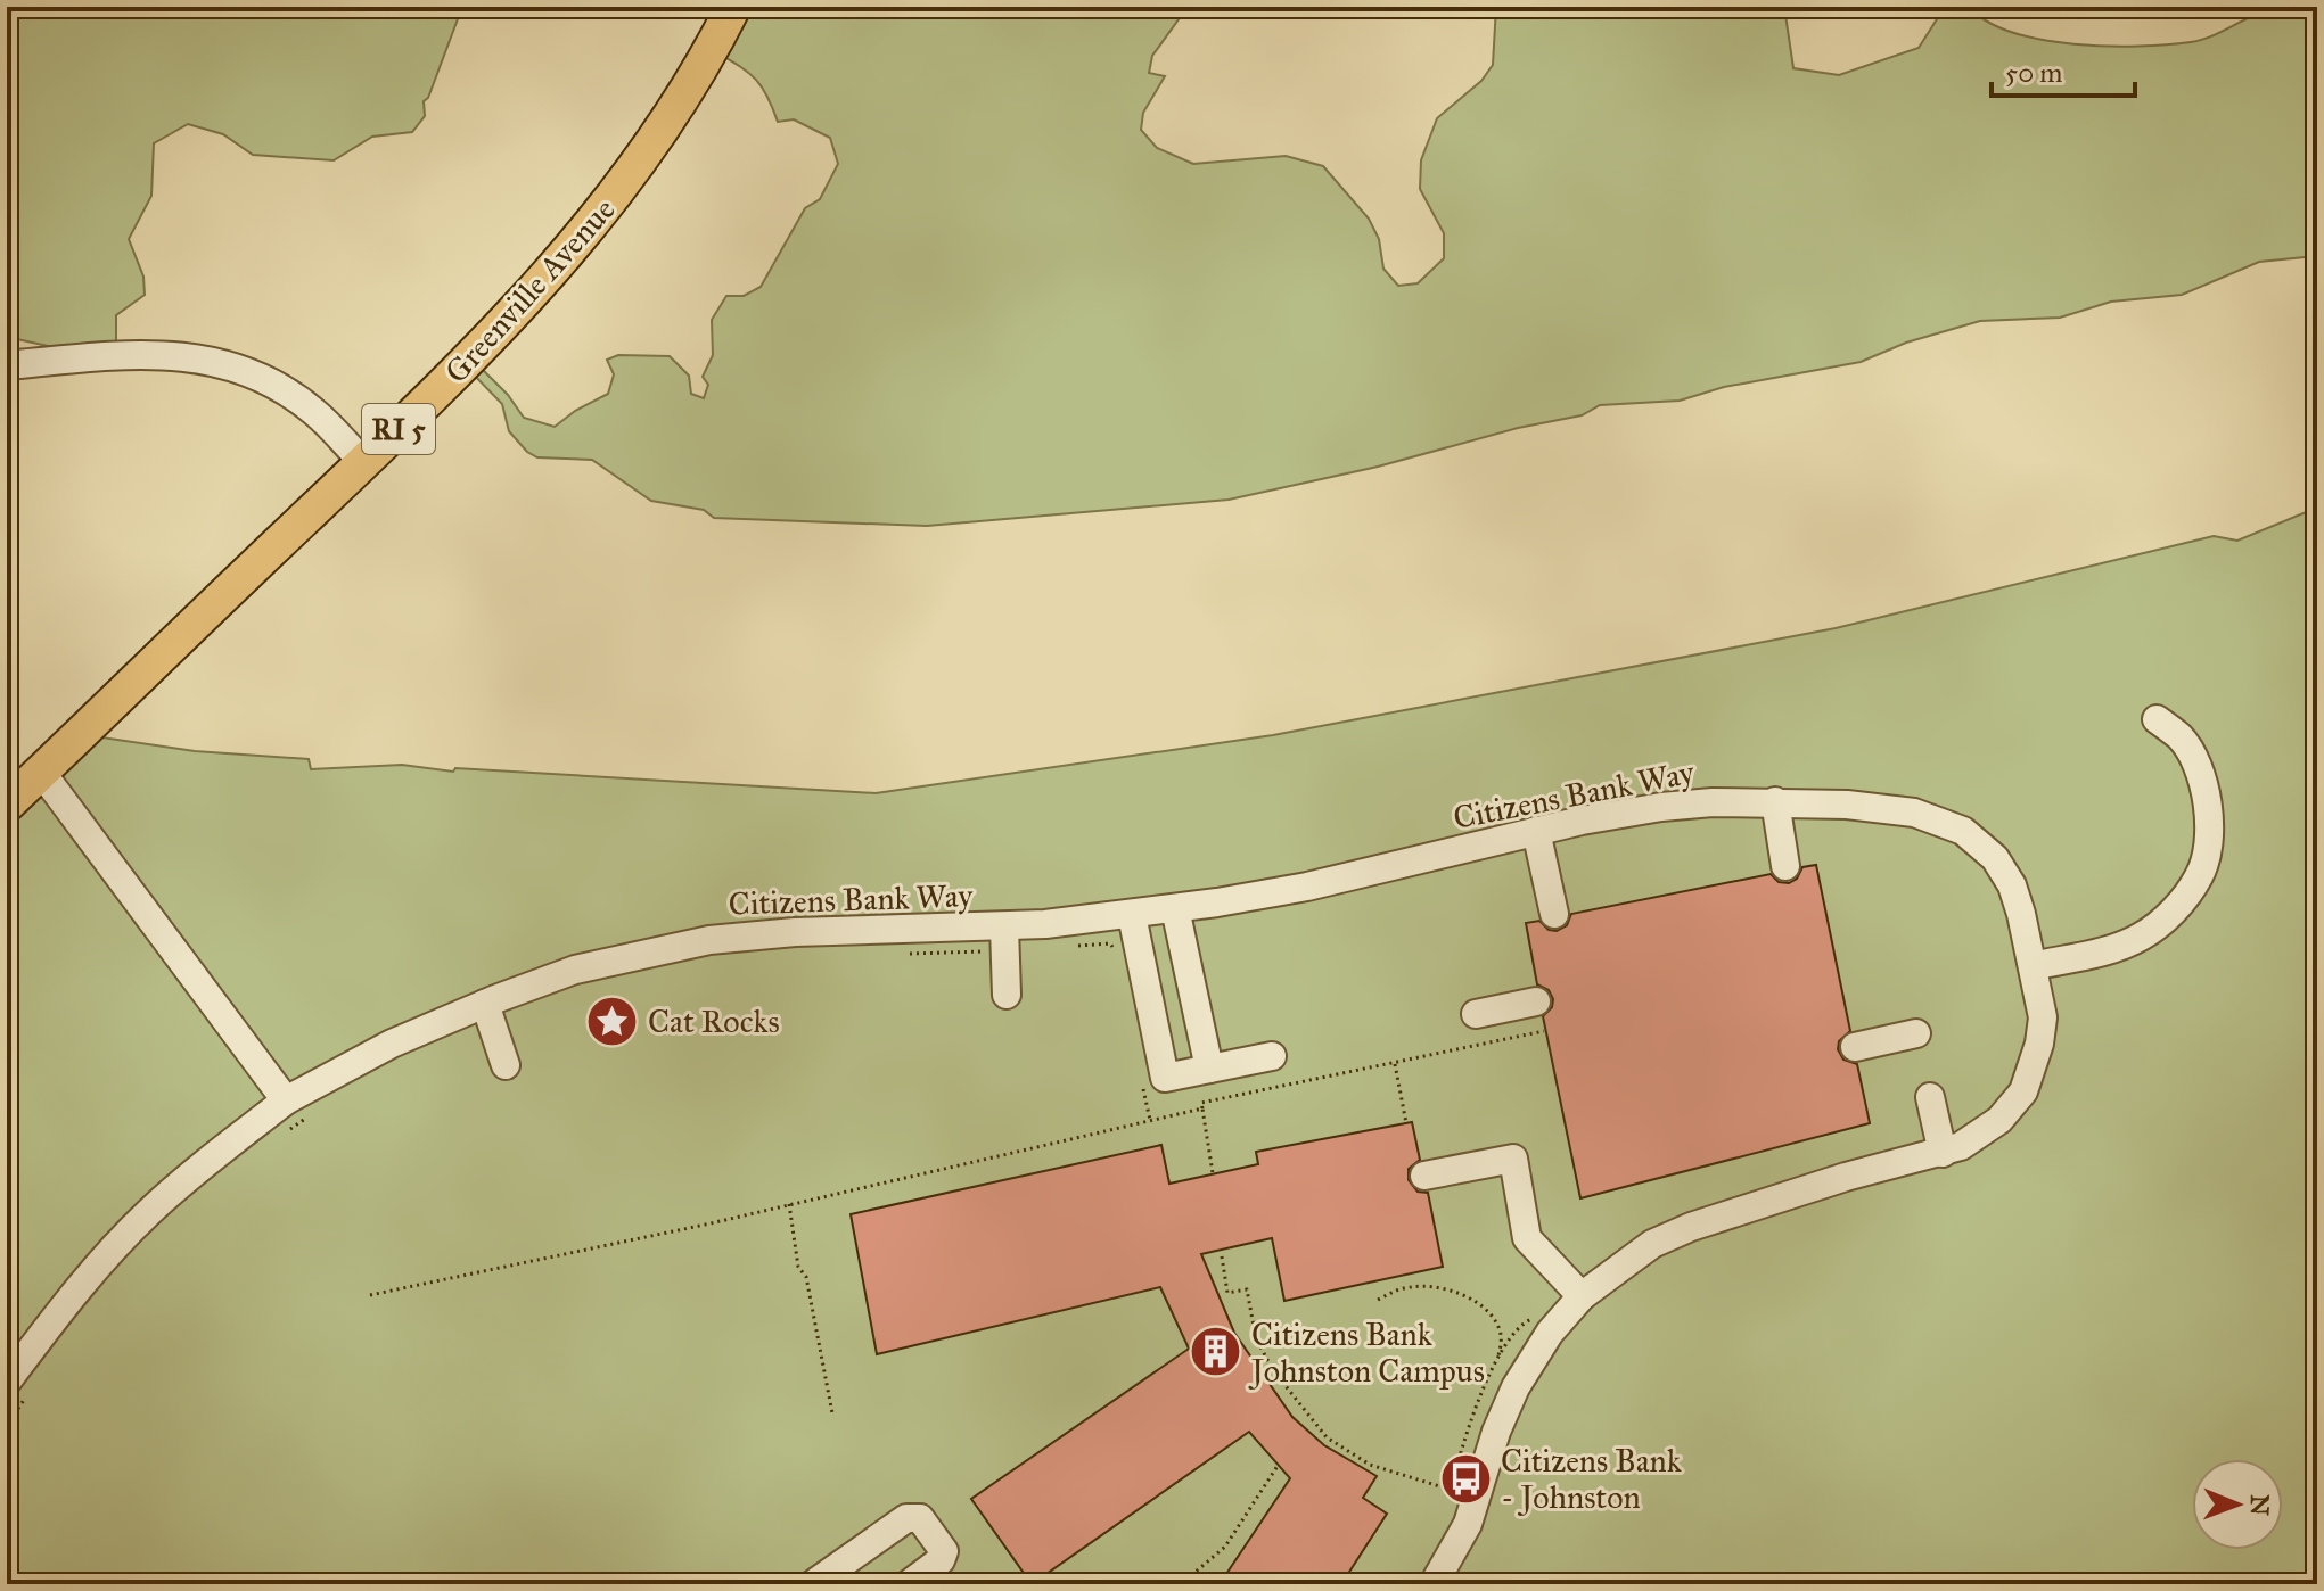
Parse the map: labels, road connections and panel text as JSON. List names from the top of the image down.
{
  "streets": {
    "main road": ["Greenville Avenue", "RI 5"],
    "street": ["Citizens Bank Way"]
  },
  "places": {
    "place": ["Cat Rocks"],
    "building": ["Citizens Bank Johnston Campus"],
    "bus stop": ["Citizens Bank - Johnston"]
  },
  "scale_bar": "50 m",
  "north": "right"
}
